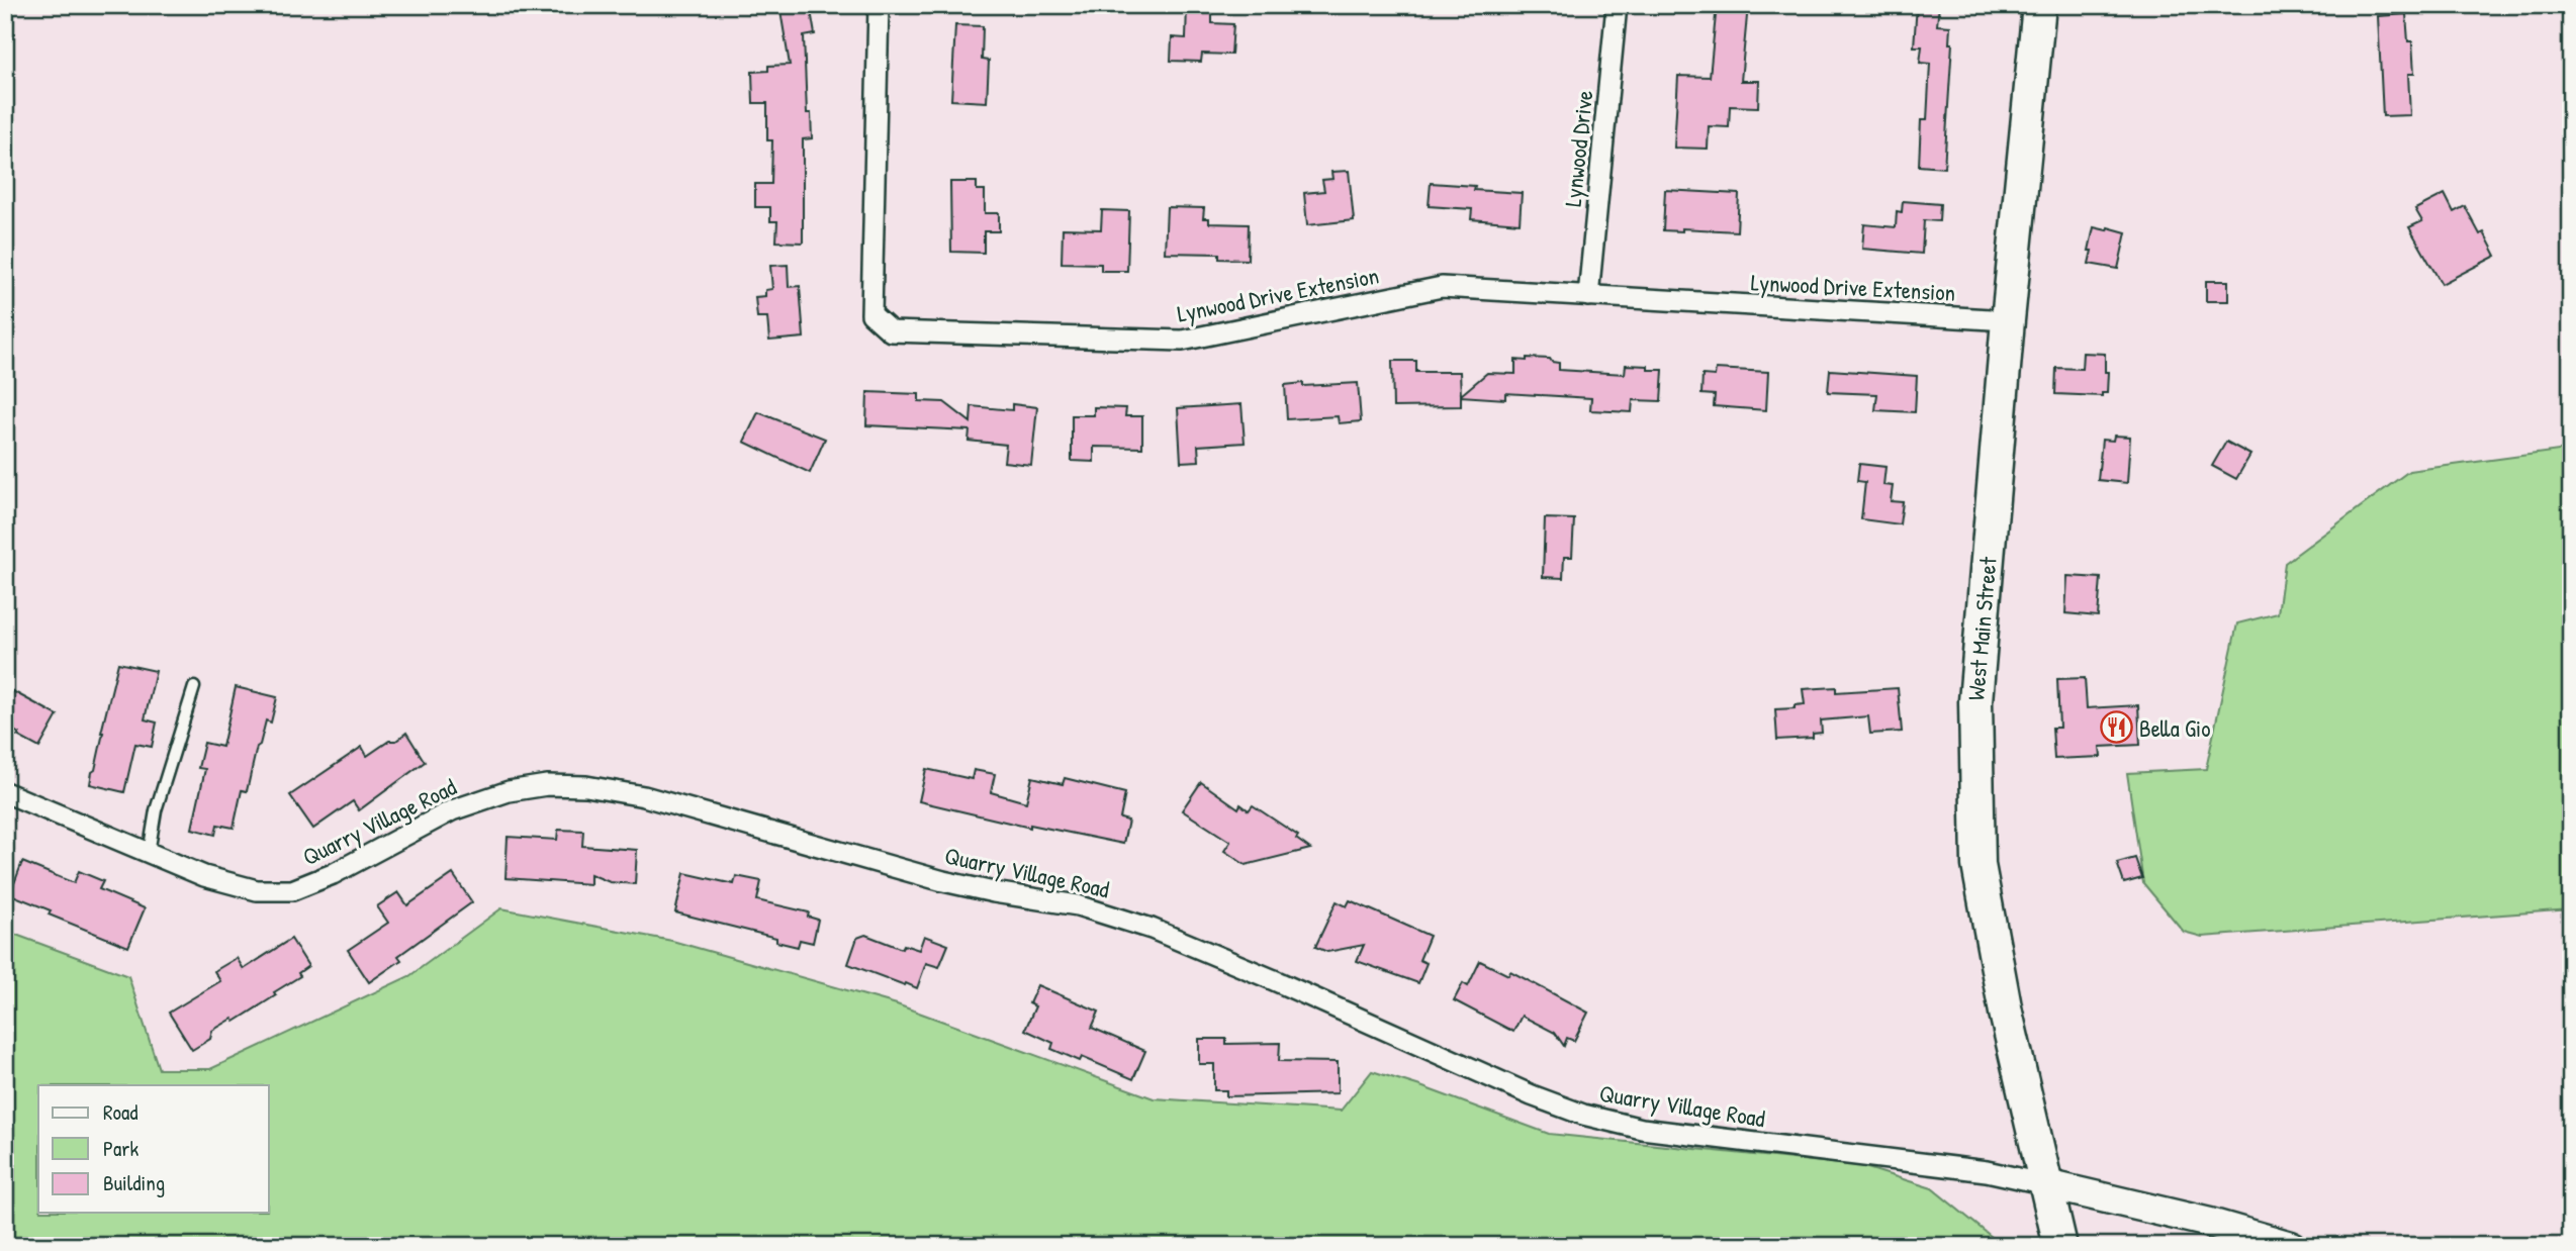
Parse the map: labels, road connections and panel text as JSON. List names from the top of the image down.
{
  "streets": {
    "main road": ["West Main Street"],
    "street": ["Lynwood Drive", "Lynwood Drive Extension", "Quarry Village Road"]
  },
  "crossings": [
    ["Lynwood Drive", "Lynwood Drive Extension"],
    ["Lynwood Drive Extension", "West Main Street"],
    ["West Main Street", "Quarry Village Road"]
  ],
  "places": {
    "restaurant": ["Bella Gio"]
  },
  "legend": ["Road", "Park", "Building"]
}
